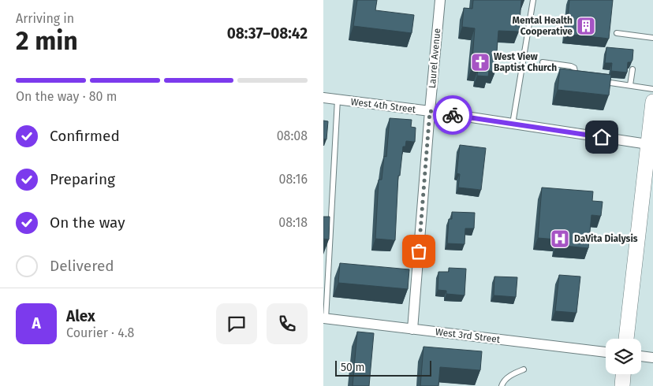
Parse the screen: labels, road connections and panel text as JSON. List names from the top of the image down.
{
  "streets": {
    "street": ["Laurel Avenue", "West 4th Street", "West 3rd Street"]
  },
  "crossings": [
    ["Laurel Avenue", "West 4th Street"],
    ["Laurel Avenue", "West 3rd Street"]
  ],
  "places": {
    "building": ["Mental Health Cooperative"],
    "church": ["West View Baptist Church"],
    "hospital": ["DaVita Dialysis"]
  },
  "scale_bar": "50 m",
  "page": {
    "heading": ["2 min", "Arriving in", "08:37–08:42"],
    "panel": ["Alex", "Courier · 4.8"],
    "bar": "On the way · 80 m",
    "list": [
      ["Confirmed", "08:08"],
      ["Preparing", "08:16"],
      ["On the way", "08:18"],
      "Delivered"
    ],
    "round": "A",
    "scale": "50 m"
  }
}
